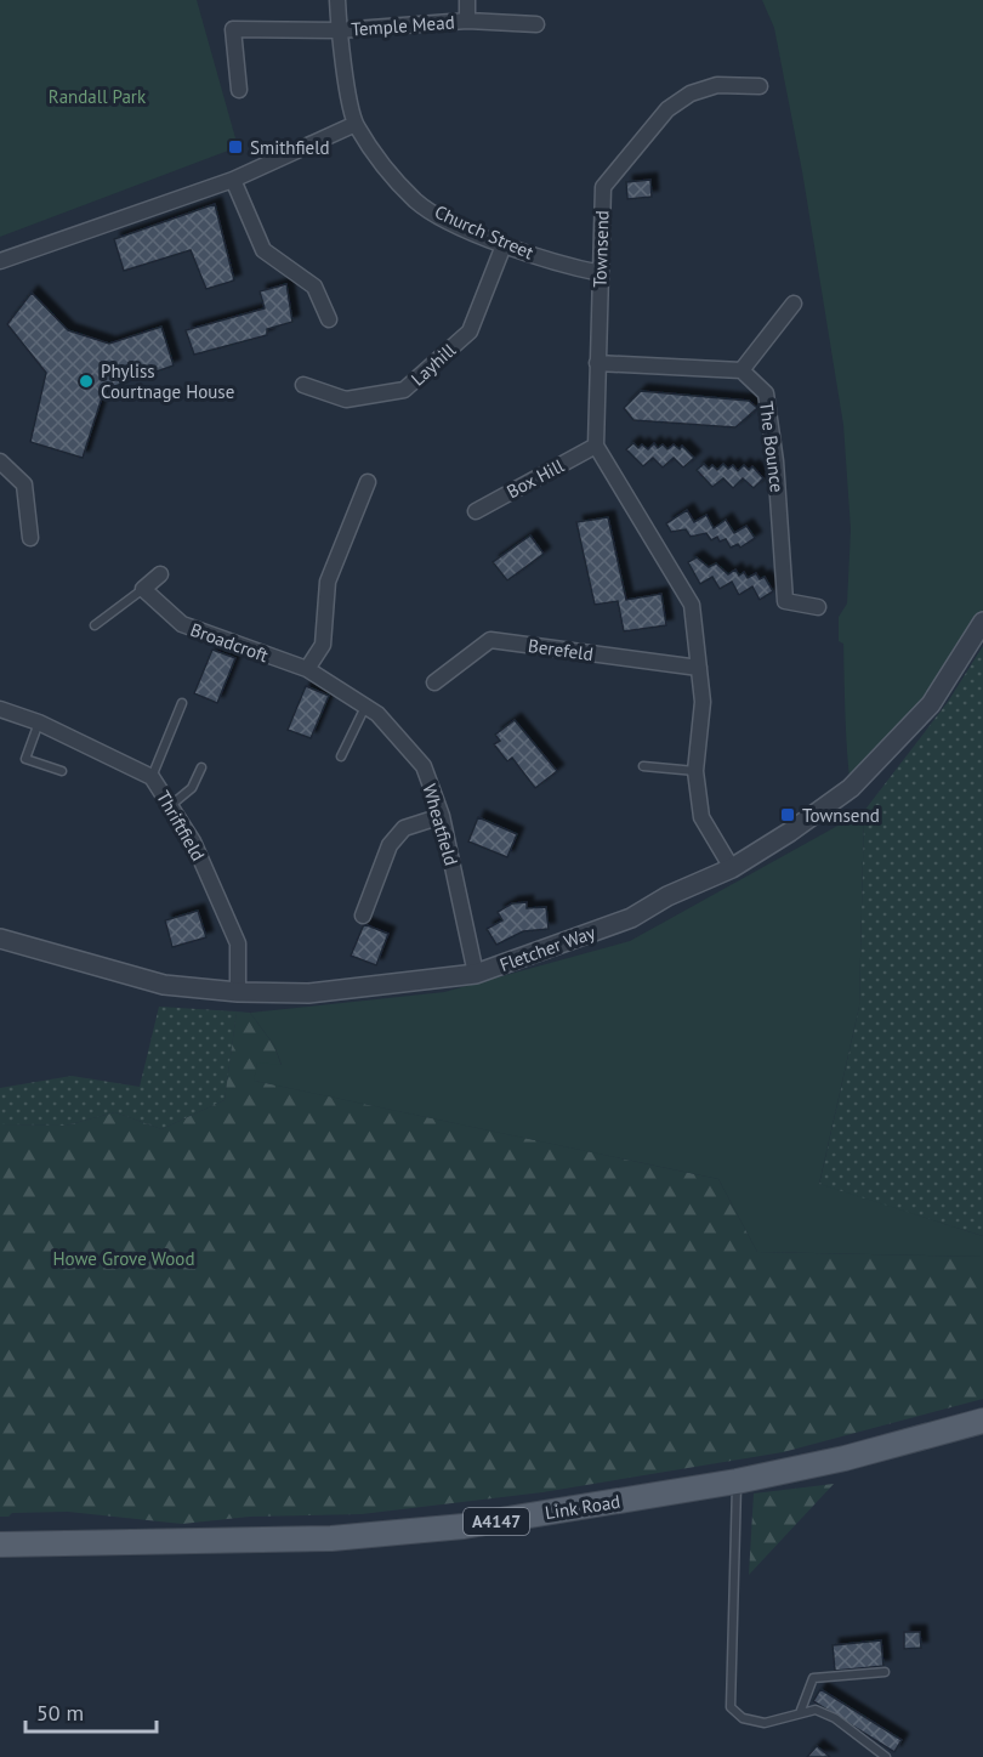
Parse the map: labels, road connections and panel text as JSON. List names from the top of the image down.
{
  "streets": {
    "main road": ["Link Road", "A4147"],
    "street": [
      "Temple Mead",
      "Church Street",
      "Townsend",
      "Layhill",
      "The Bounce",
      "Box Hill",
      "Broadcroft",
      "Berefeld",
      "Wheatfield",
      "Thriftfield",
      "Fletcher Way"
    ]
  },
  "crossings": [
    ["Temple Mead", "Church Street"],
    ["Church Street", "Townsend"],
    ["Church Street", "Layhill"],
    ["Townsend", "Box Hill"],
    ["Broadcroft", "Wheatfield"],
    ["Wheatfield", "Fletcher Way"],
    ["Thriftfield", "Fletcher Way"]
  ],
  "parks": ["Randall Park", "Howe Grove Wood"],
  "places": {
    "transit": ["Smithfield", "Townsend"],
    "other": ["Phyliss Courtnage House"]
  },
  "scale_bar": "50 m"
}
